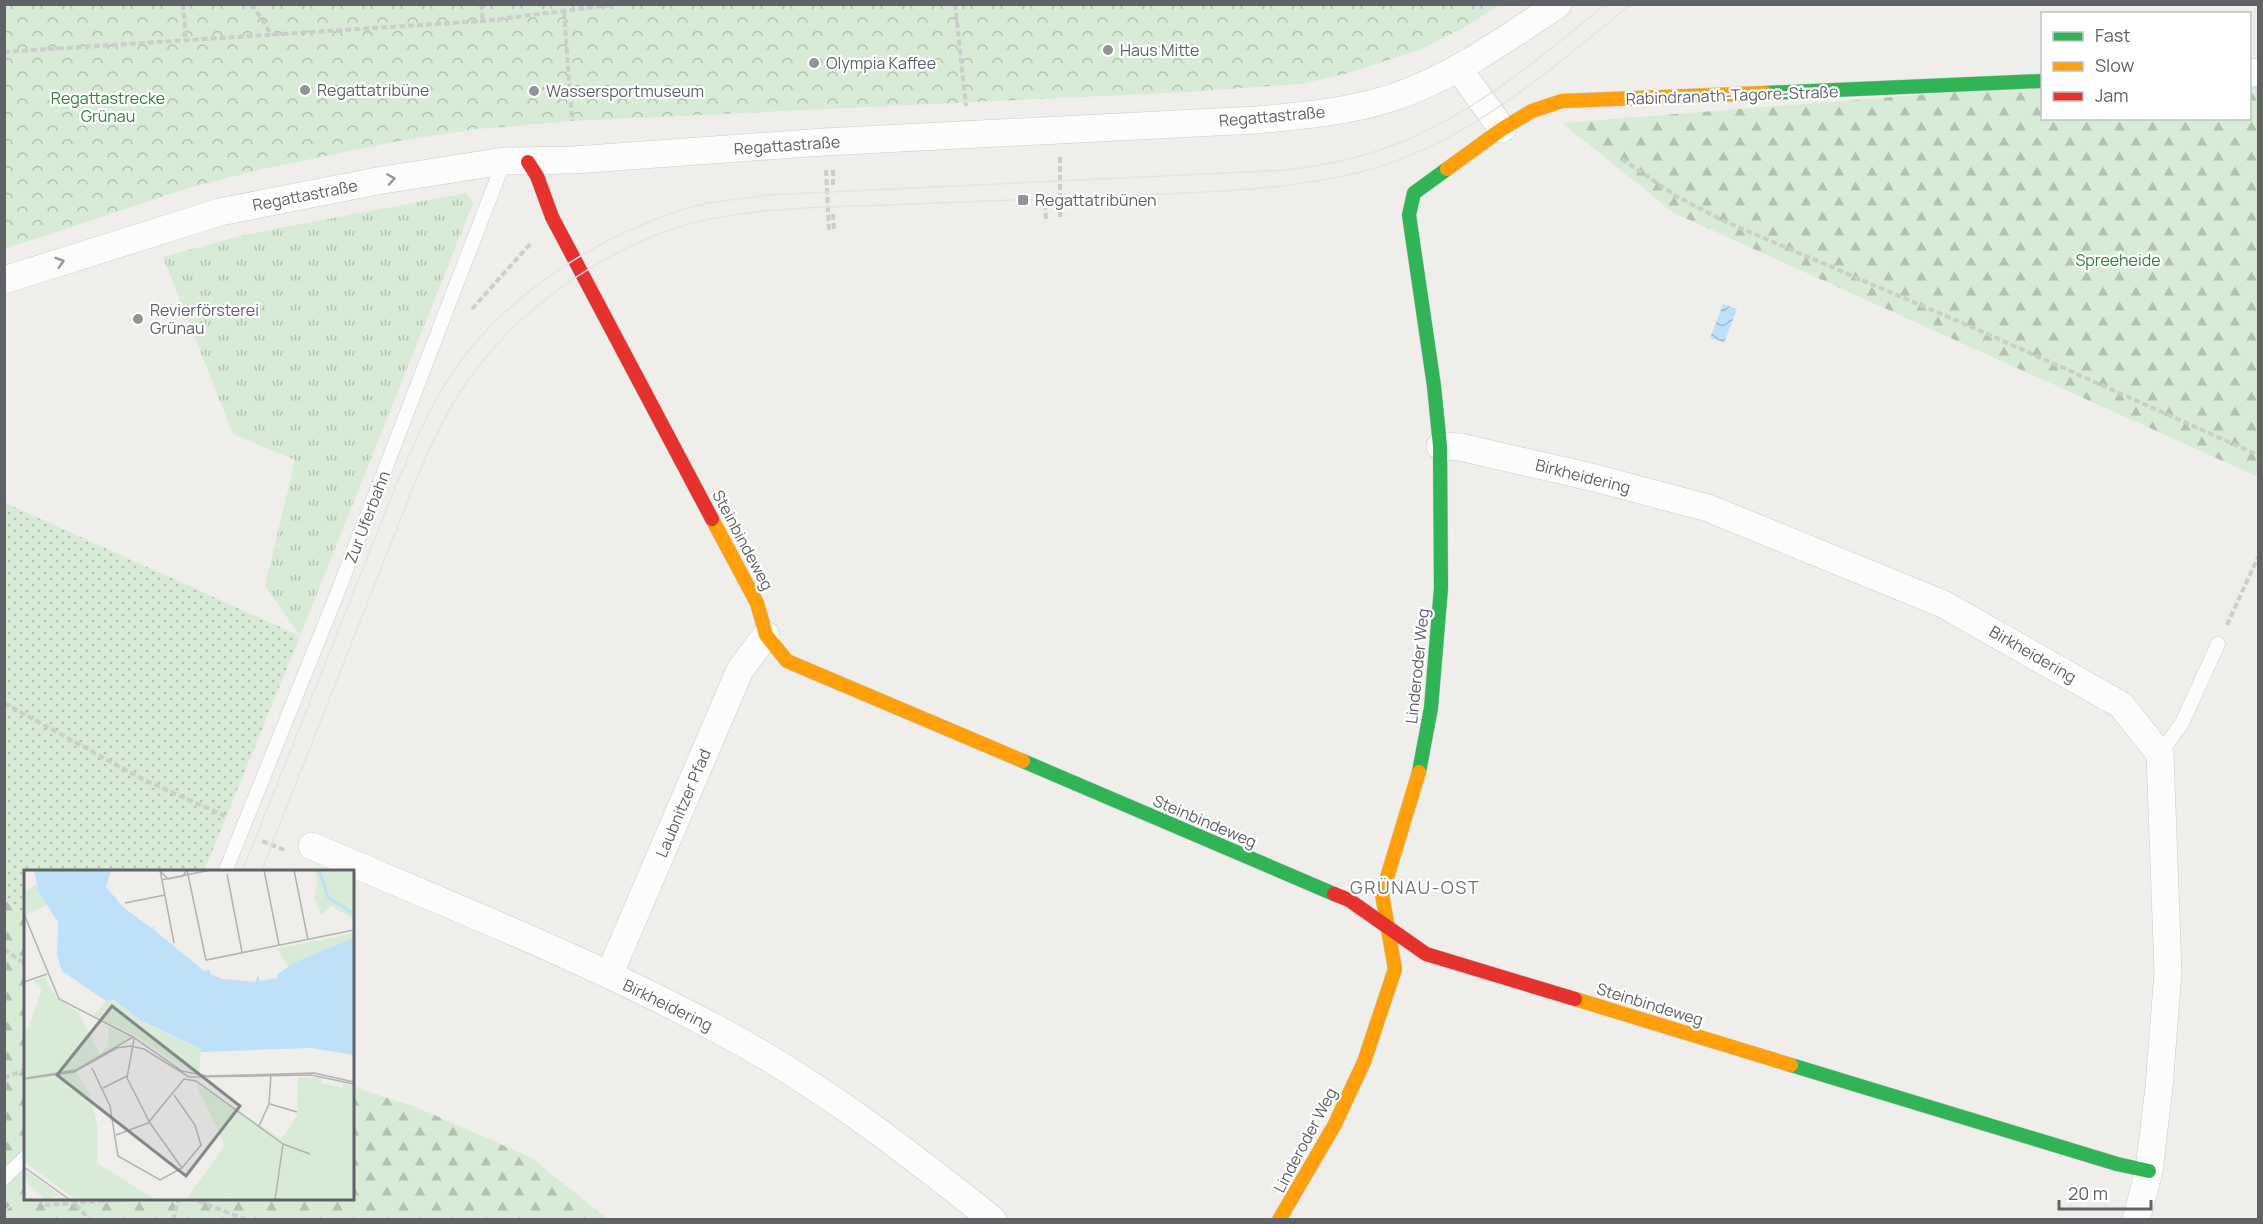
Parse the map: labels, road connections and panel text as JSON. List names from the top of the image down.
{
  "streets": {
    "street": [
      "Rabindranath-Tagore-Straße",
      "Regattastraße",
      "Birkheidering",
      "Steinbindeweg",
      "Linderoder Weg",
      "Laubnitzer Pfad"
    ],
    "lane": ["Zur Uferbahn"]
  },
  "crossings": [
    ["Rabindranath-Tagore-Straße", "Linderoder Weg"],
    ["Regattastraße", "Zur Uferbahn"],
    ["Regattastraße", "Steinbindeweg"],
    ["Birkheidering", "Linderoder Weg"],
    ["Birkheidering", "Laubnitzer Pfad"],
    ["Zur Uferbahn", "Steinbindeweg"],
    ["Steinbindeweg", "Linderoder Weg"],
    ["Steinbindeweg", "Laubnitzer Pfad"]
  ],
  "districts": ["GRÜNAU-OST"],
  "parks": ["Regattastrecke Grünau", "Spreeheide"],
  "places": {
    "other": [
      "Haus Mitte",
      "Olympia Kaffee",
      "Regattatribüne",
      "Wassersportmuseum",
      "Revierförsterei Grünau"
    ],
    "transit": ["Regattatribünen"]
  },
  "legend": ["Fast", "Slow", "Jam"],
  "scale_bar": "20 m"
}
